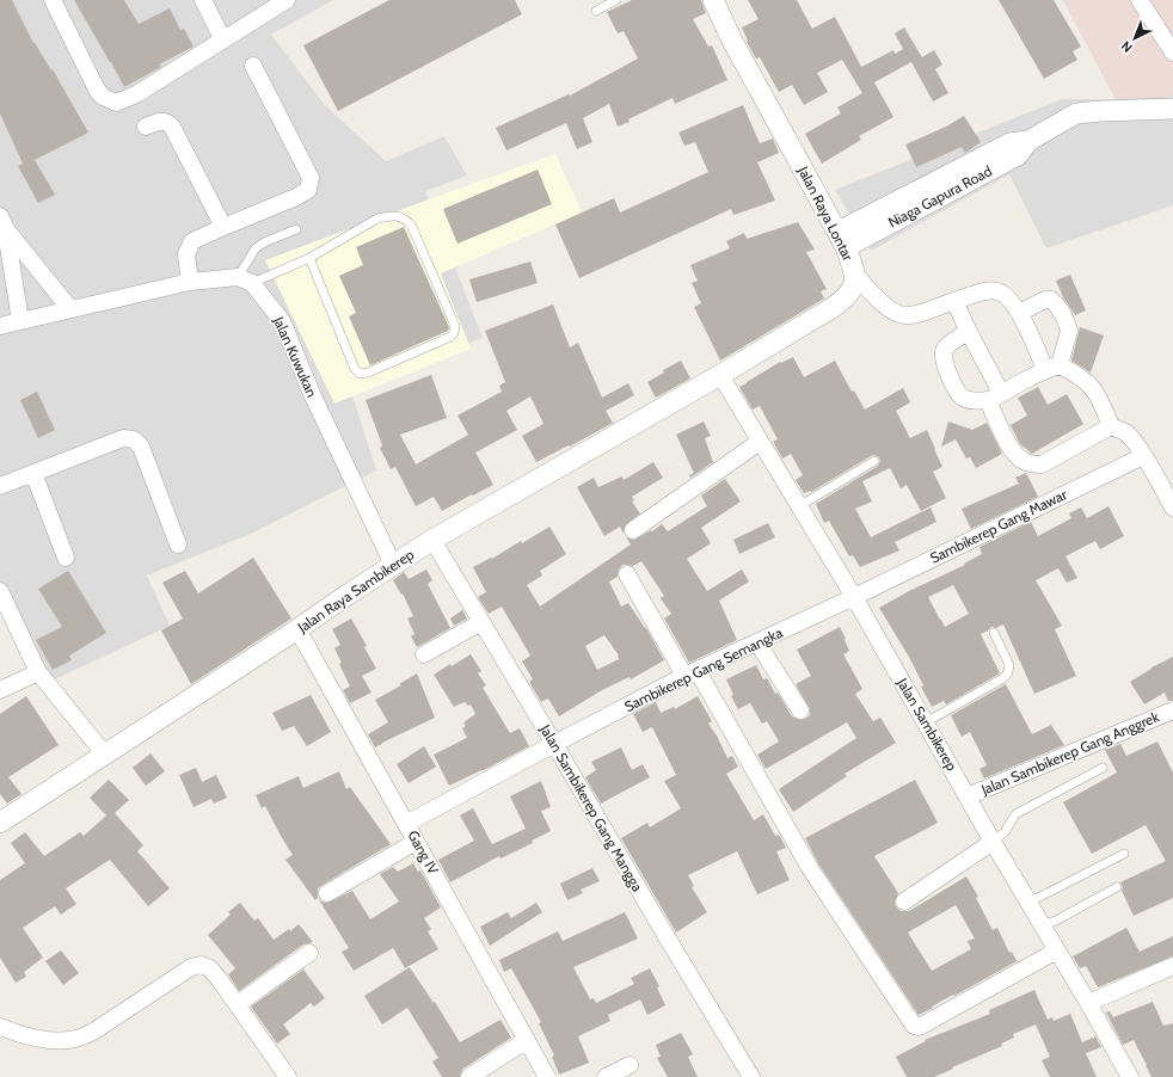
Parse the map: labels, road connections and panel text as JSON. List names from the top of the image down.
{
  "streets": {
    "street": [
      "Niaga Gapura Road",
      "Jalan Raya Lontar",
      "Jalan Kuwukan",
      "Sambikerep Gang Mawar",
      "Jalan Raya Sambikerep",
      "Sambikerep Gang Semangka",
      "Jalan Sambikerep",
      "Jalan Sambikerep Gang Anggrek",
      "Jalan Sambikerep Gang Mangga",
      "Gang IV"
    ]
  },
  "crossings": [
    ["Niaga Gapura Road", "Jalan Raya Lontar"],
    ["Jalan Raya Lontar", "Jalan Raya Sambikerep"],
    ["Jalan Raya Lontar", "Jalan Sambikerep"],
    ["Jalan Kuwukan", "Jalan Raya Sambikerep"],
    ["Sambikerep Gang Mawar", "Sambikerep Gang Semangka"],
    ["Sambikerep Gang Mawar", "Jalan Sambikerep"],
    ["Jalan Raya Sambikerep", "Jalan Sambikerep"],
    ["Jalan Raya Sambikerep", "Jalan Sambikerep Gang Mangga"],
    ["Jalan Raya Sambikerep", "Gang IV"],
    ["Sambikerep Gang Semangka", "Jalan Sambikerep"],
    ["Sambikerep Gang Semangka", "Jalan Sambikerep Gang Mangga"],
    ["Sambikerep Gang Semangka", "Gang IV"],
    ["Jalan Sambikerep", "Jalan Sambikerep Gang Anggrek"]
  ],
  "north": "bottom left"
}
